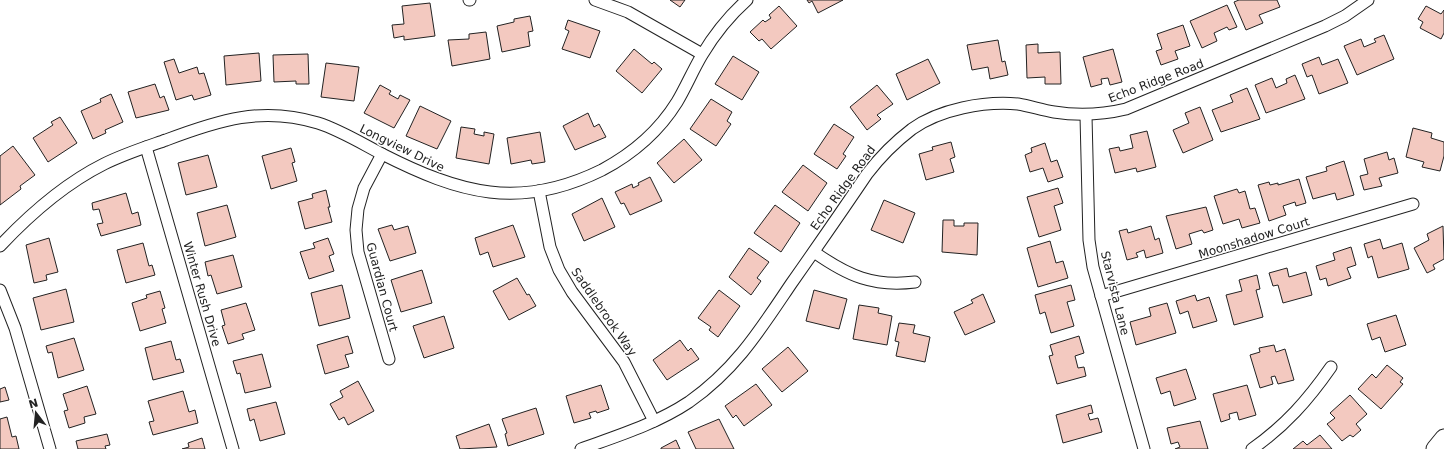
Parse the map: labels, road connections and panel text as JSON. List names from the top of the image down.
{
  "streets": {
    "street": [
      "Echo Ridge Road",
      "Longview Drive",
      "Moonshadow Court",
      "Guardian Court",
      "Starvista Lane",
      "Winter Rush Drive",
      "Saddlebrook Way"
    ]
  },
  "crossings": [
    ["Echo Ridge Road", "Starvista Lane"],
    ["Echo Ridge Road", "Saddlebrook Way"],
    ["Longview Drive", "Guardian Court"],
    ["Longview Drive", "Winter Rush Drive"],
    ["Longview Drive", "Saddlebrook Way"],
    ["Moonshadow Court", "Starvista Lane"]
  ],
  "north": "top"
}
